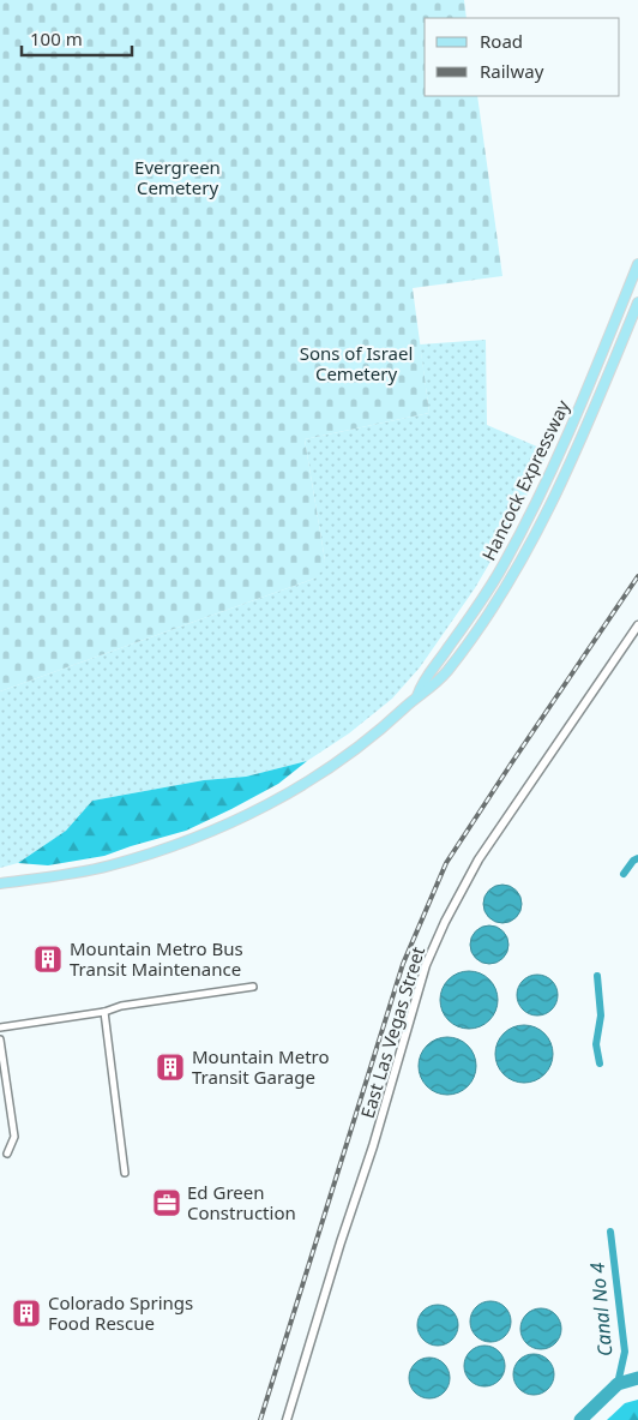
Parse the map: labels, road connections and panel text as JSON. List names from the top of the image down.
{
  "streets": {
    "main road": ["Hancock Expressway"],
    "street": ["East Las Vegas Street"]
  },
  "water": ["Canal No 4"],
  "parks": ["Evergreen Cemetery", "Sons of Israel Cemetery"],
  "places": {
    "building": ["Mountain Metro Bus Transit Maintenance", "Mountain Metro Transit Garage", "Colorado Springs Food Rescue"],
    "office": ["Ed Green Construction"]
  },
  "legend": ["Road", "Railway"],
  "scale_bar": "100 m"
}
